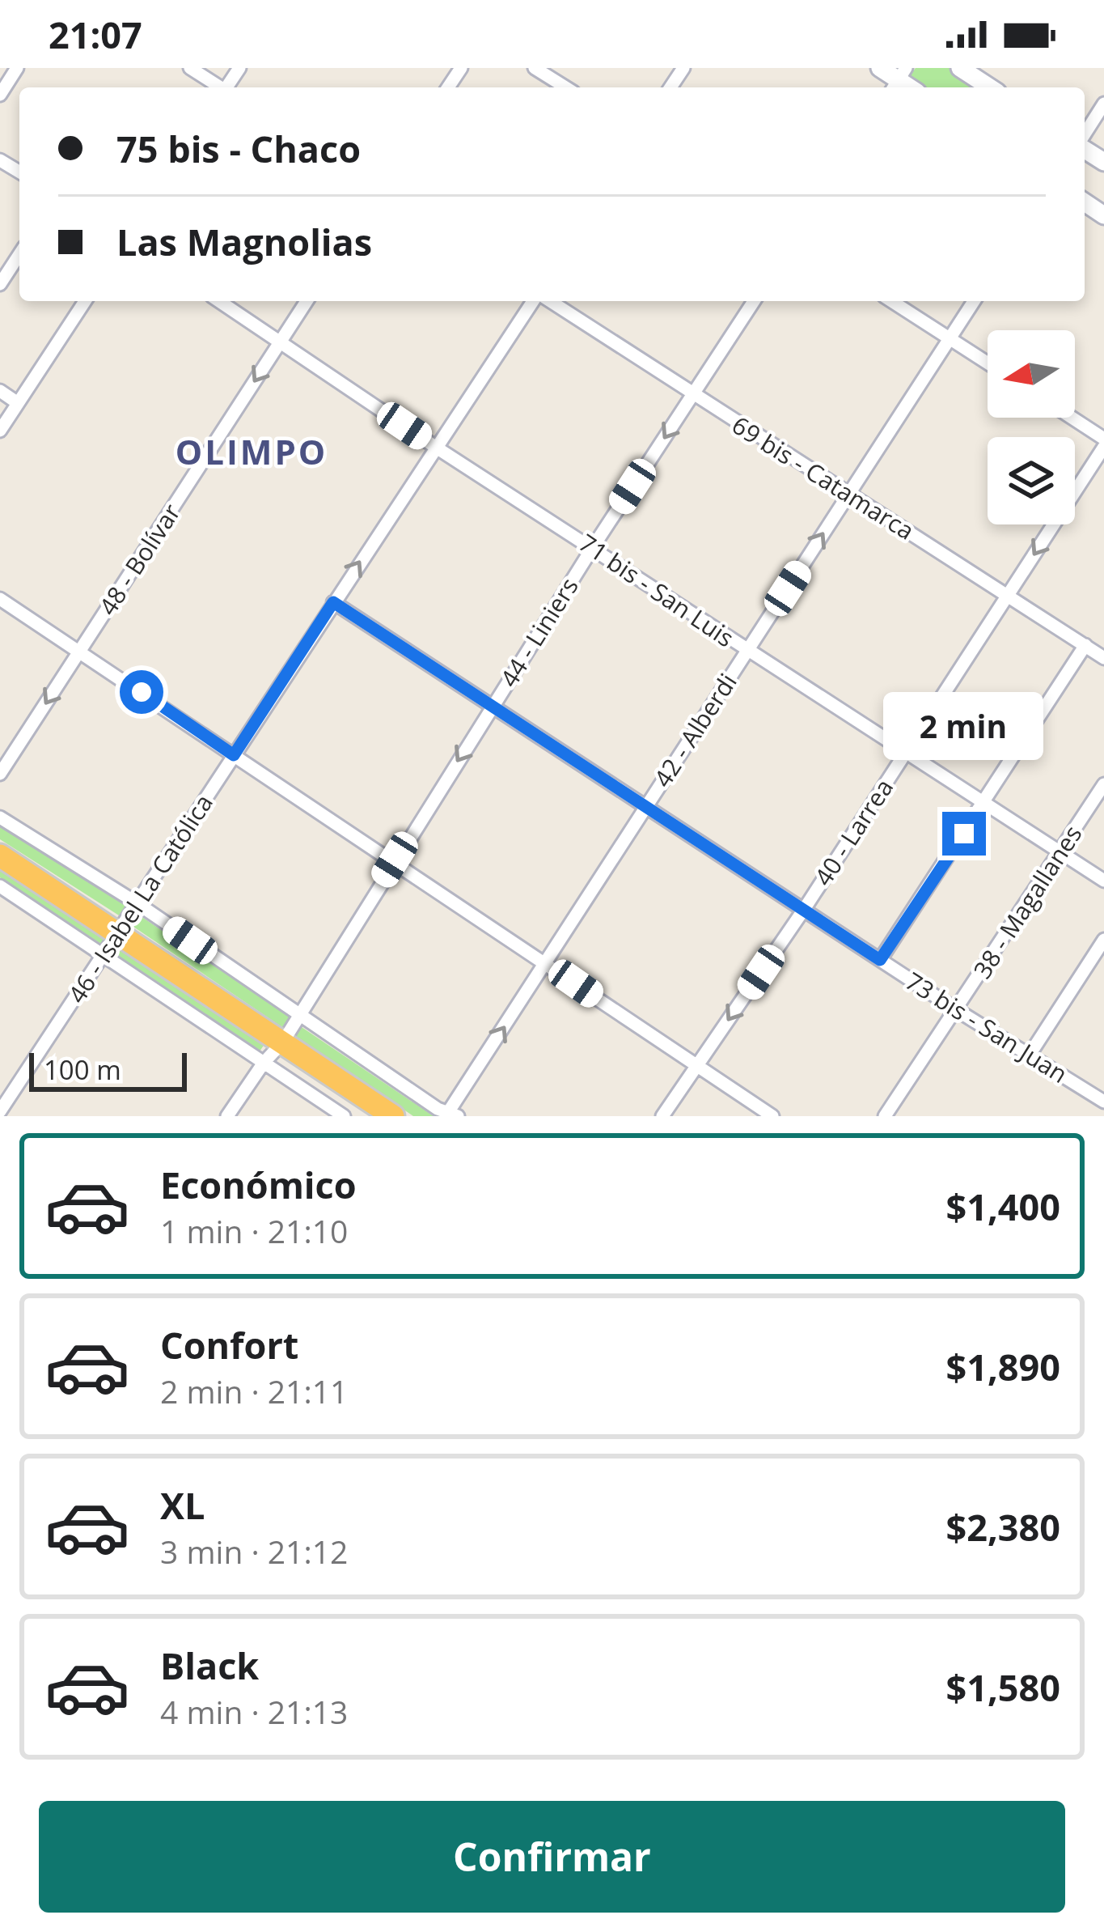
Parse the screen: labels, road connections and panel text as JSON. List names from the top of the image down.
{
  "streets": {
    "street": [
      "69 bis - Catamarca",
      "48 - Bolívar",
      "71 bis - San Luis",
      "44 - Liniers",
      "42 - Alberdi",
      "40 - Larrea",
      "46 - Isabel La Católica",
      "38 - Magallanes",
      "73 bis - San Juan"
    ]
  },
  "crossings": [
    ["69 bis - Catamarca", "44 - Liniers"],
    ["69 bis - Catamarca", "42 - Alberdi"],
    ["69 bis - Catamarca", "40 - Larrea"],
    ["48 - Bolívar", "71 bis - San Luis"],
    ["71 bis - San Luis", "44 - Liniers"],
    ["71 bis - San Luis", "42 - Alberdi"],
    ["71 bis - San Luis", "40 - Larrea"],
    ["71 bis - San Luis", "46 - Isabel La Católica"],
    ["71 bis - San Luis", "38 - Magallanes"],
    ["44 - Liniers", "73 bis - San Juan"],
    ["42 - Alberdi", "73 bis - San Juan"],
    ["40 - Larrea", "73 bis - San Juan"],
    ["46 - Isabel La Católica", "73 bis - San Juan"],
    ["38 - Magallanes", "73 bis - San Juan"]
  ],
  "one_way": [
    "48 - Bolívar",
    "44 - Liniers",
    "42 - Alberdi",
    "40 - Larrea"
  ],
  "districts": ["OLIMPO"],
  "scale_bar": "100 m",
  "north": "left",
  "page": {
    "status": "21:07",
    "banner": ["75 bis - Chaco", "Las Magnolias"],
    "bubble": "2 min",
    "scale": "100 m",
    "list": [
      {
        "name": "Económico",
        "note": "1 min · 21:10",
        "value": "$1,400"
      },
      {
        "name": "Confort",
        "note": "2 min · 21:11",
        "value": "$1,890"
      },
      {
        "name": "XL",
        "note": "3 min · 21:12",
        "value": "$2,380"
      },
      {
        "name": "Black",
        "note": "4 min · 21:13",
        "value": "$1,580"
      }
    ],
    "buttons": "Confirmar"
  }
}
